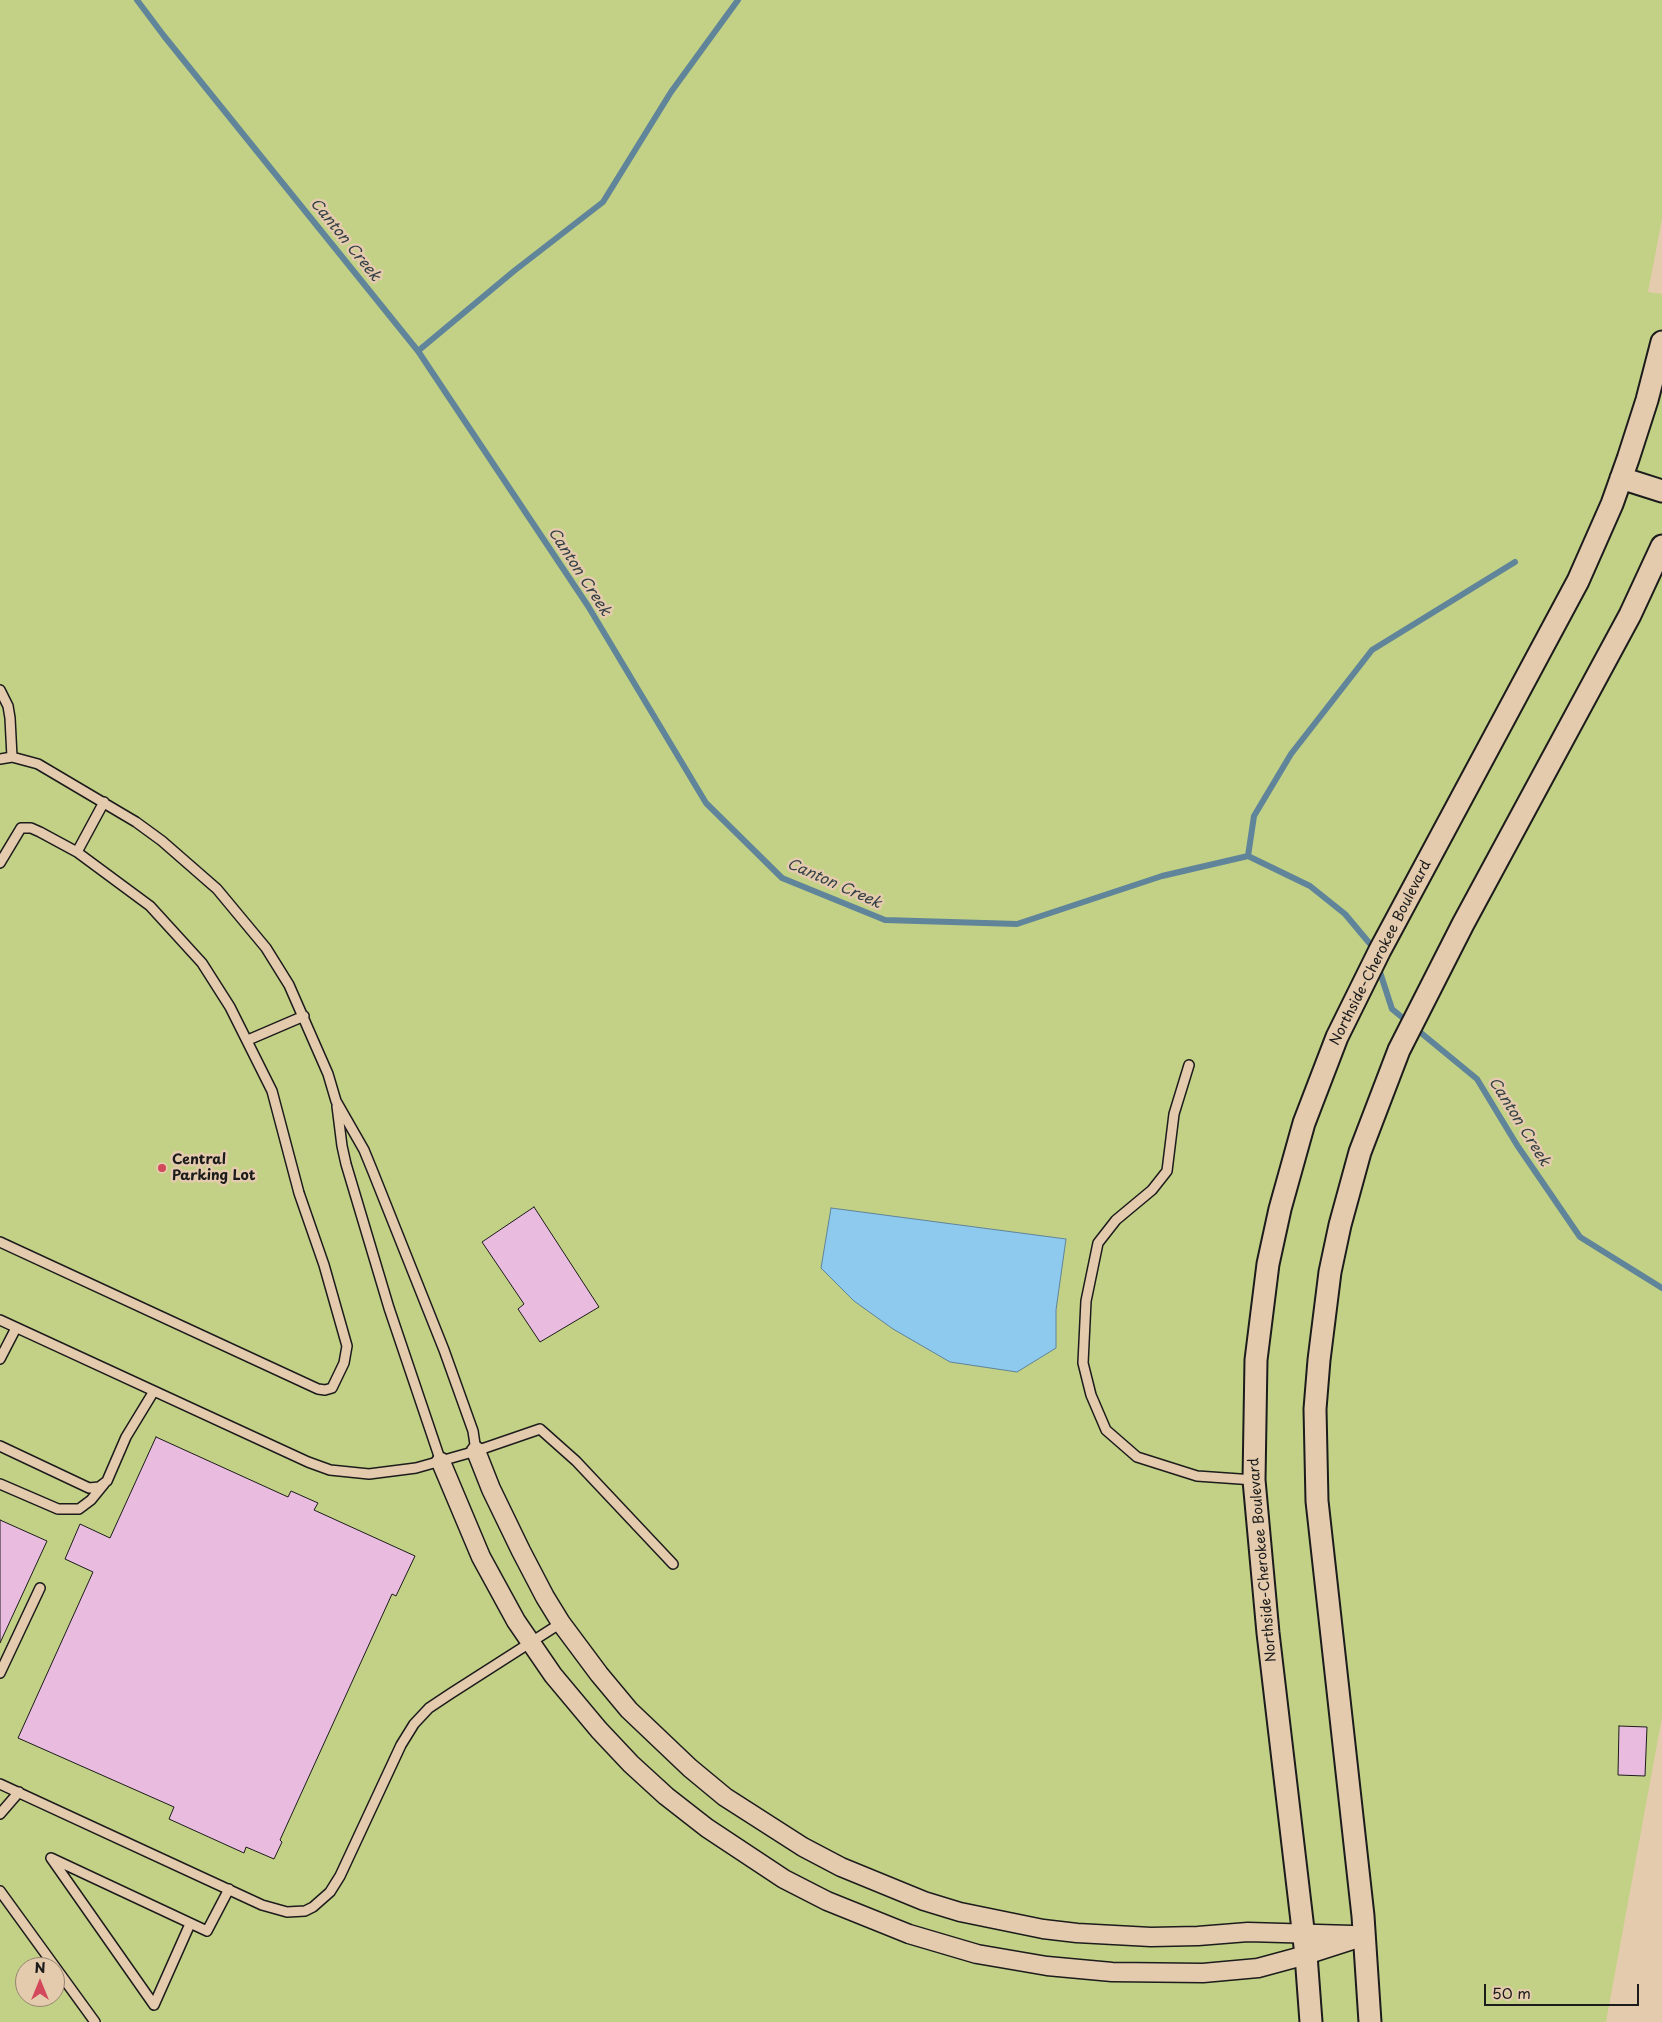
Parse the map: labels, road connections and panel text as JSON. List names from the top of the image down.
{
  "streets": {
    "street": ["Northside-Cherokee Boulevard"]
  },
  "water": ["Canton Creek"],
  "places": ["Central Parking Lot"],
  "scale_bar": "50 m",
  "north": "top"
}
